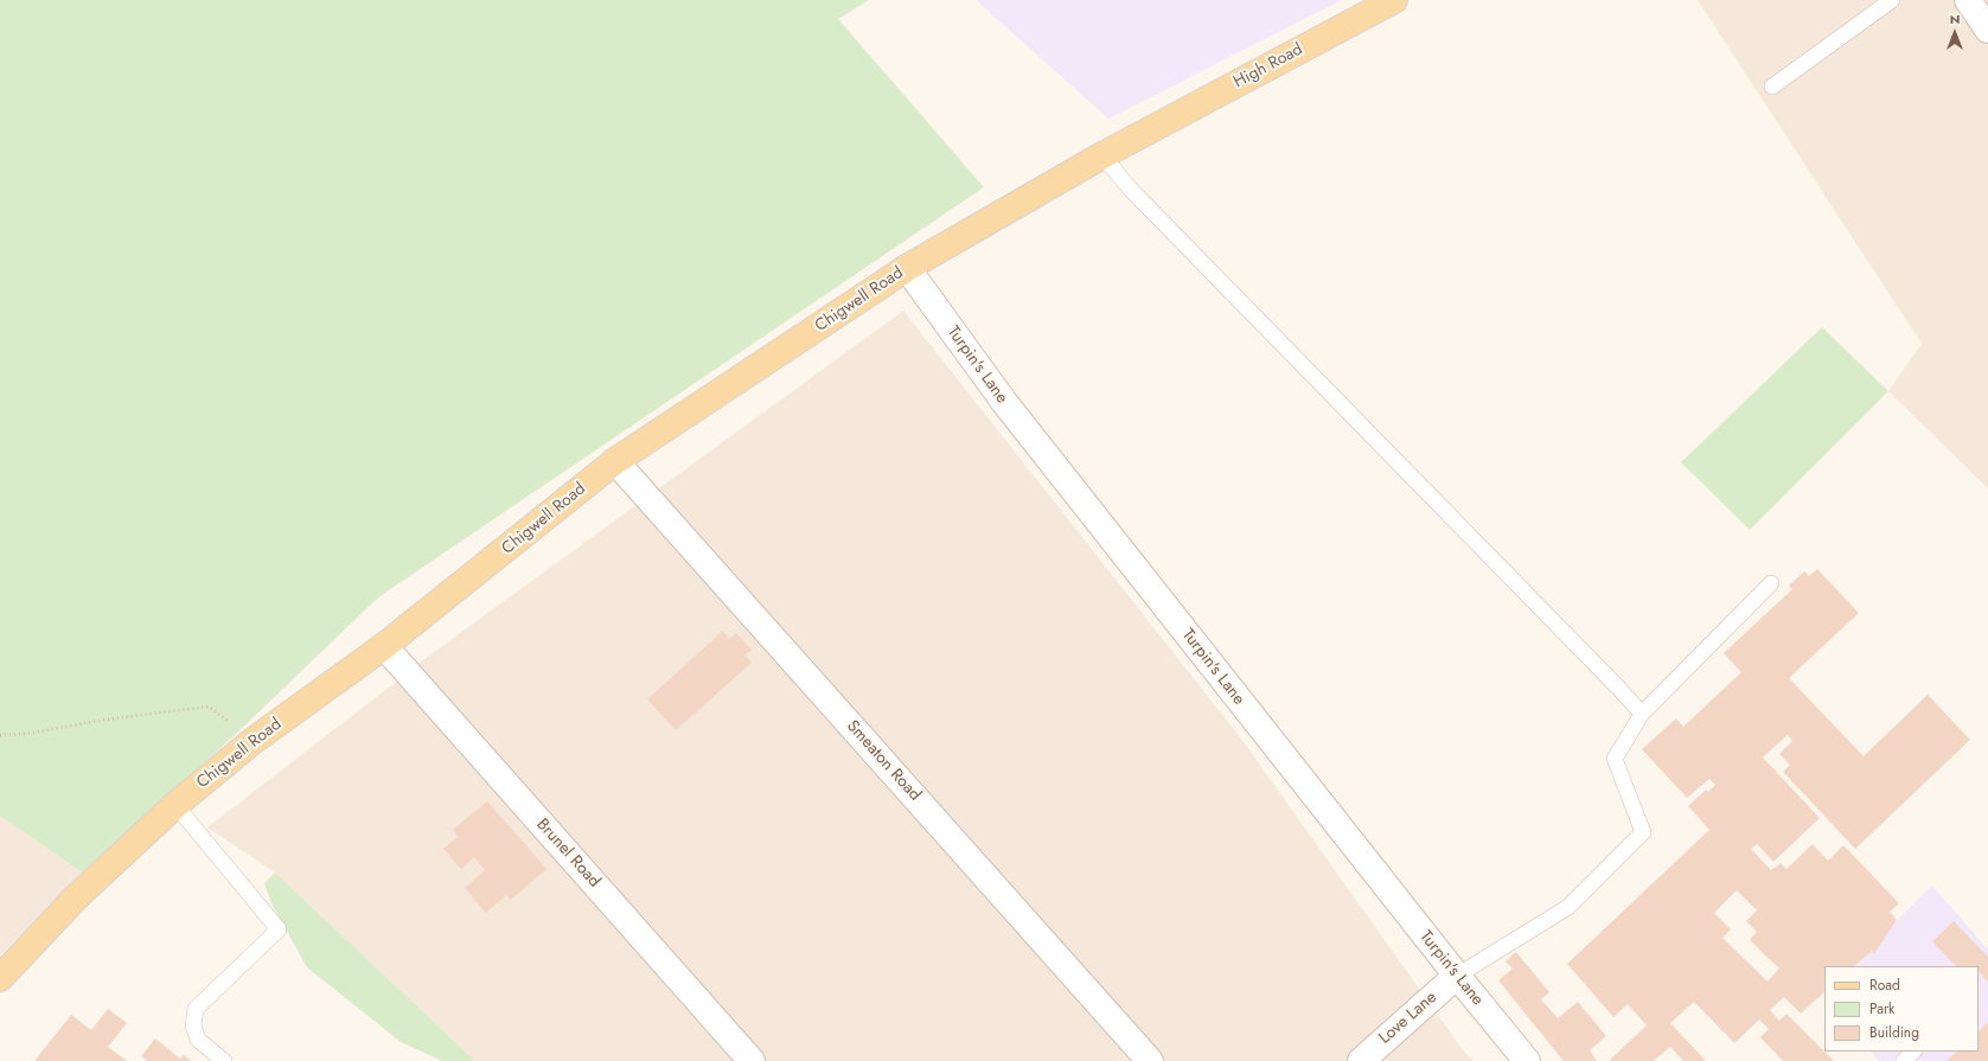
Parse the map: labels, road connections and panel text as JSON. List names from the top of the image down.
{
  "streets": {
    "main road": ["High Road", "Chigwell Road"],
    "street": [
      "Turpin's Lane",
      "Smeaton Road",
      "Brunel Road",
      "Love Lane"
    ]
  },
  "crossings": [
    ["High Road", "Chigwell Road"],
    ["Chigwell Road", "Turpin's Lane"],
    ["Chigwell Road", "Smeaton Road"],
    ["Chigwell Road", "Brunel Road"],
    ["Turpin's Lane", "Love Lane"]
  ],
  "legend": ["Road", "Park", "Building"],
  "north": "top"
}
